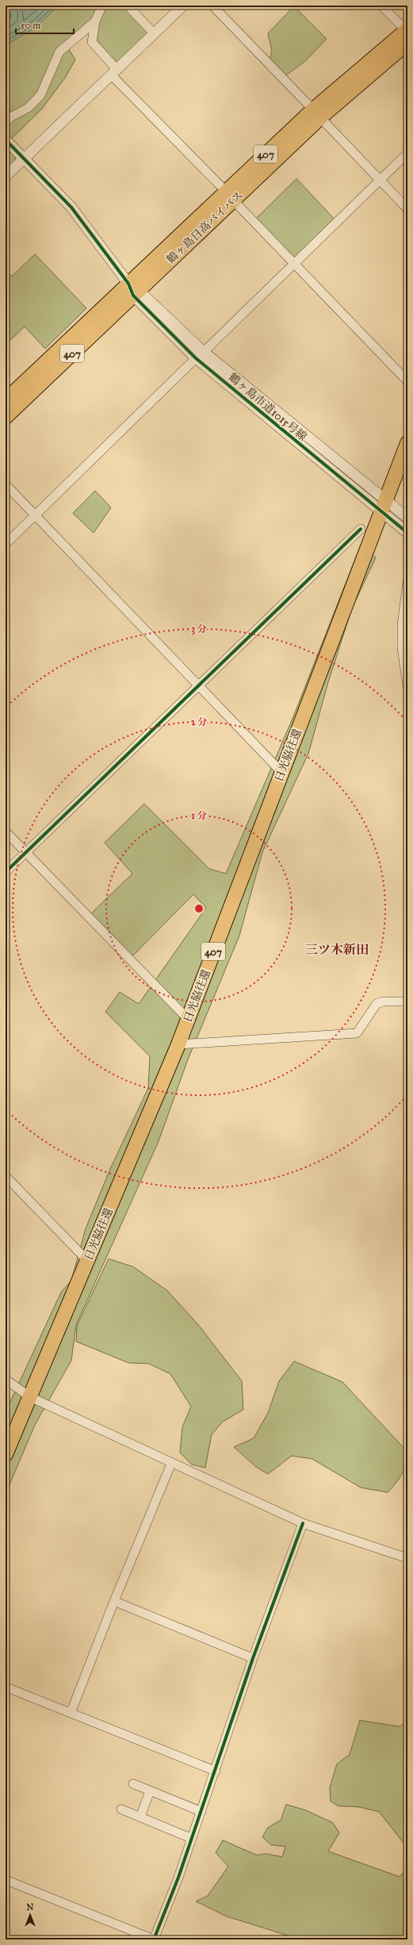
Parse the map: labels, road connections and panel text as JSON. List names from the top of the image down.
{
  "streets": {
    "highway": ["407", "鶴ヶ島日高バイパス", "日光脇往還"],
    "street": ["鶴ヶ島市道1015号線"]
  },
  "crossings": [
    ["鶴ヶ島日高バイパス", "鶴ヶ島市道1015号線"],
    ["鶴ヶ島市道1015号線", "日光脇往還"]
  ],
  "districts": ["三ツ木新田"],
  "scale_bar": "50 m",
  "north": "top",
  "rings": ["3 分", "2 分", "1 分"]
}
